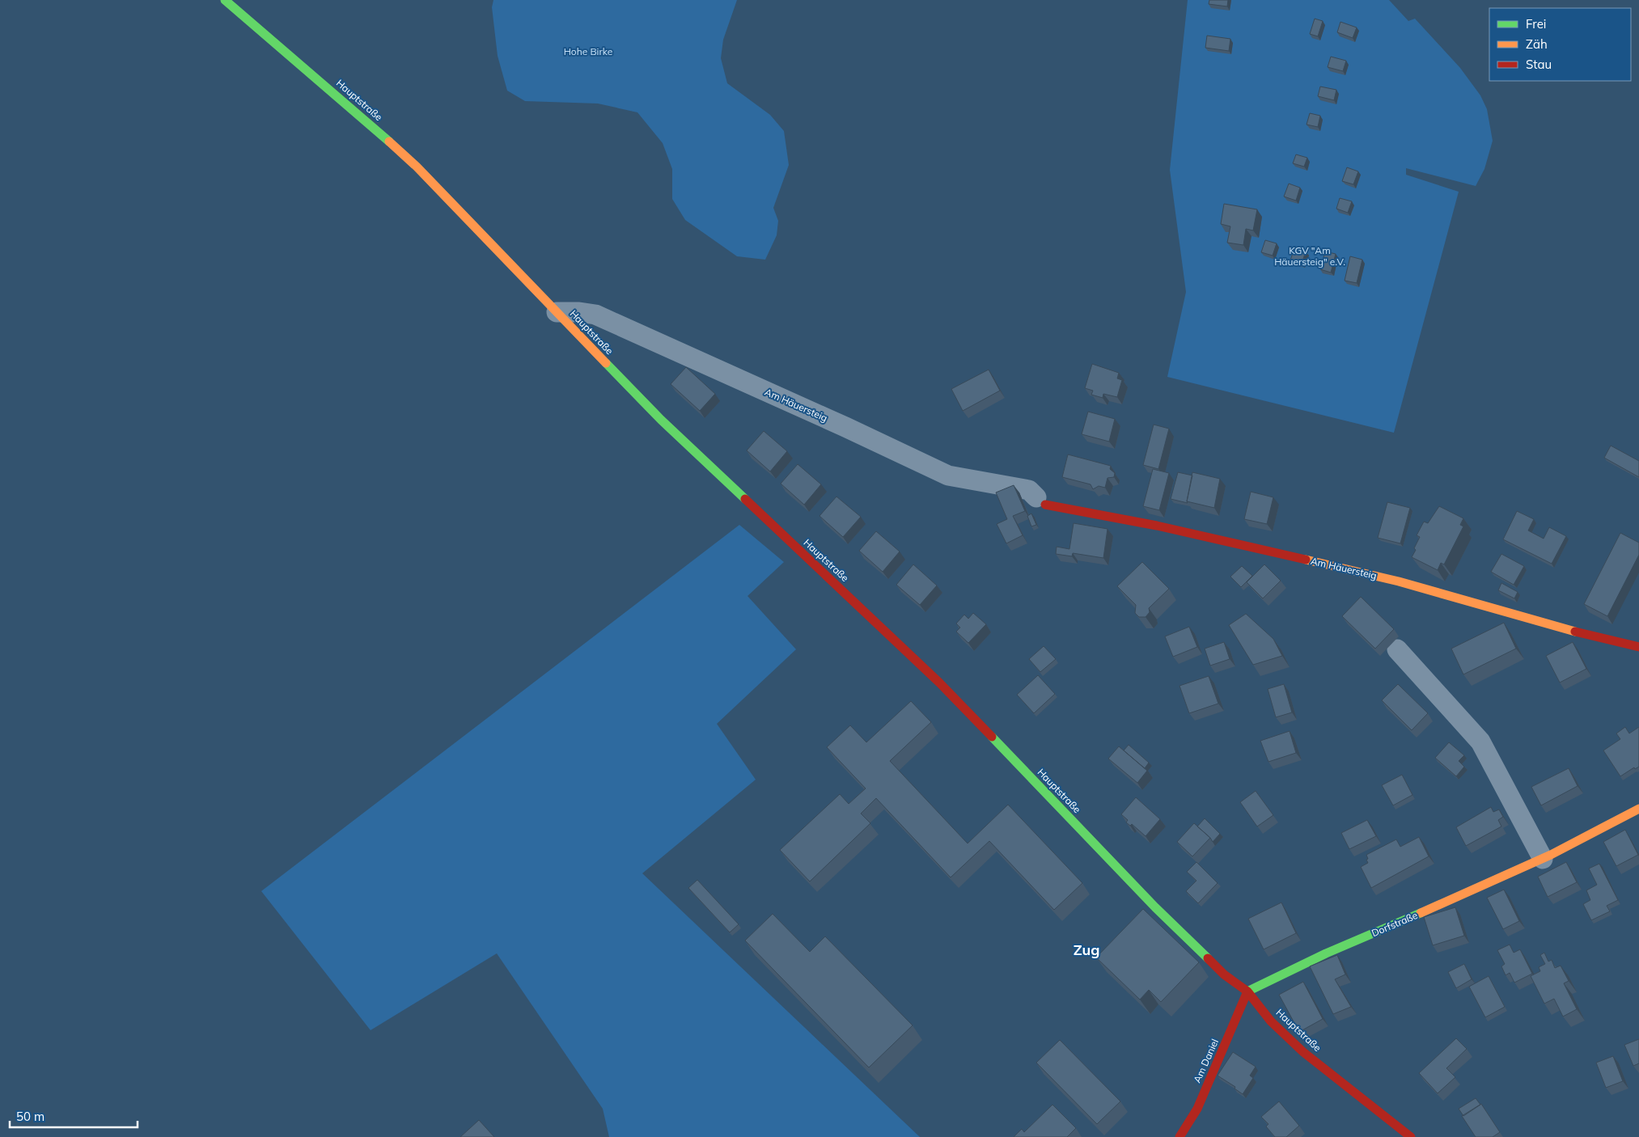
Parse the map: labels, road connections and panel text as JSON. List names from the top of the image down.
{
  "streets": {
    "street": [
      "Hauptstraße",
      "Am Häuersteig",
      "Dorfstraße",
      "Am Daniel"
    ]
  },
  "crossings": [
    ["Hauptstraße", "Am Häuersteig"],
    ["Hauptstraße", "Dorfstraße"],
    ["Hauptstraße", "Am Daniel"],
    ["Dorfstraße", "Am Daniel"]
  ],
  "districts": ["Zug"],
  "parks": ["Hohe Birke", "KGV \"Am Häuersteig\" e.V."],
  "legend": ["Frei", "Zäh", "Stau"],
  "scale_bar": "50 m"
}
